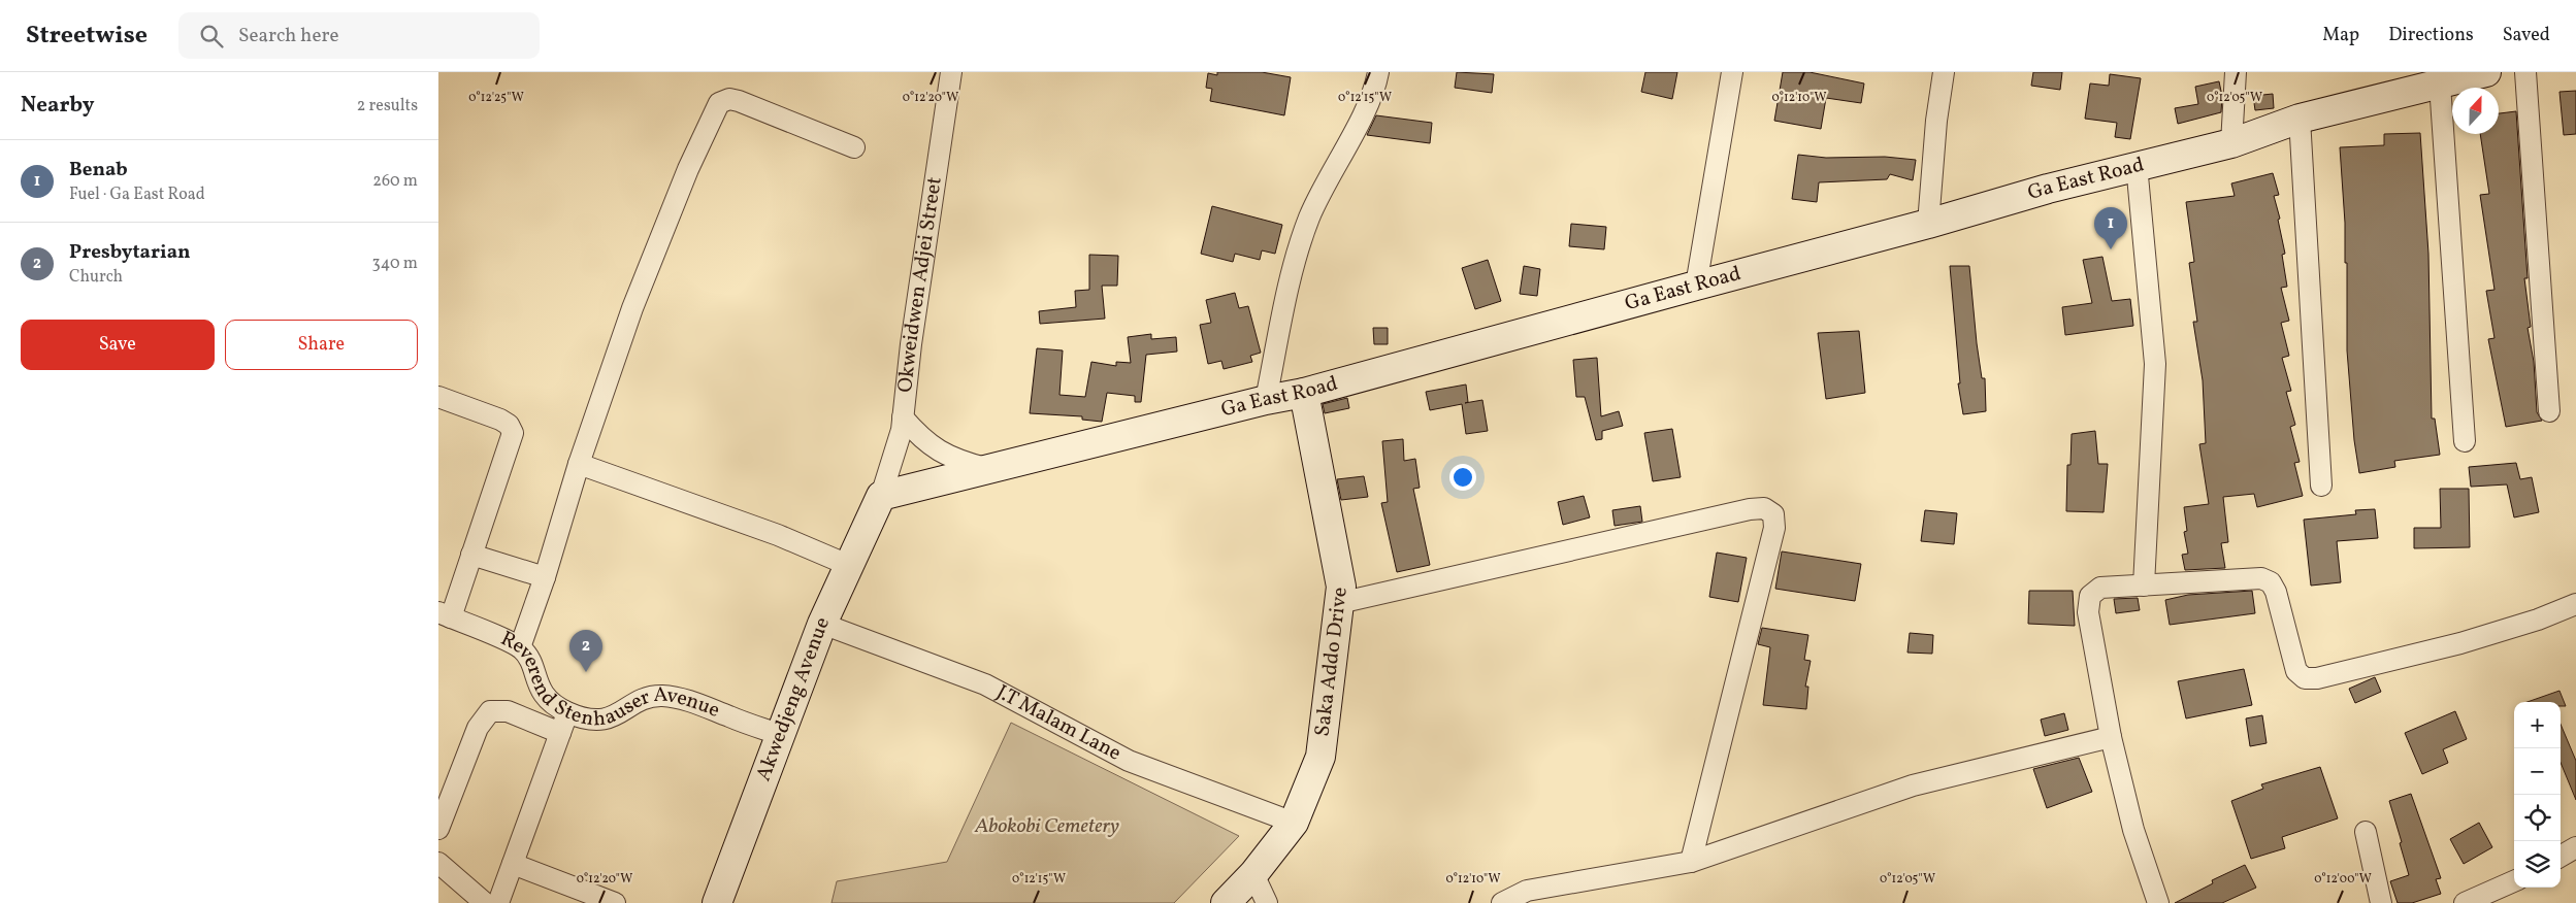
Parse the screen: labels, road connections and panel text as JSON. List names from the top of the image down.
{
  "streets": {
    "street": [
      "Ga East Road",
      "Okweidwen Adjei Street",
      "Saka Addo Drive",
      "Reverend Stenhauser Avenue",
      "Akwedjeng Avenue",
      "J.T Malam Lane"
    ]
  },
  "crossings": [
    ["Ga East Road", "Okweidwen Adjei Street"],
    ["Ga East Road", "Saka Addo Drive"],
    ["Ga East Road", "Akwedjeng Avenue"],
    ["Okweidwen Adjei Street", "Akwedjeng Avenue"],
    ["Saka Addo Drive", "J.T Malam Lane"],
    ["Reverend Stenhauser Avenue", "Akwedjeng Avenue"],
    ["Akwedjeng Avenue", "J.T Malam Lane"]
  ],
  "parks": ["Abokobi Cemetery"],
  "north": "top",
  "page": {
    "header": "Streetwise",
    "search": "Search here",
    "nav": ["Map", "Directions", "Saved"],
    "heading": ["Nearby", "2 results"],
    "list": [
      {
        "mark": "1",
        "name": "Benab",
        "note": "Fuel · Ga East Road",
        "value": "260 m"
      },
      {
        "mark": "2",
        "name": "Presbytarian",
        "note": "Church",
        "value": "340 m"
      }
    ],
    "pins": ["1", "2"],
    "buttons": ["Save", "Share"],
    "map_buttons": ["+", "−"]
  },
  "coordinates": [
    "0°12'20\"W",
    "0°12'15\"W",
    "0°12'10\"W",
    "0°12'05\"W",
    "0°12'25\"W",
    "0°12'00\"W"
  ]
}
